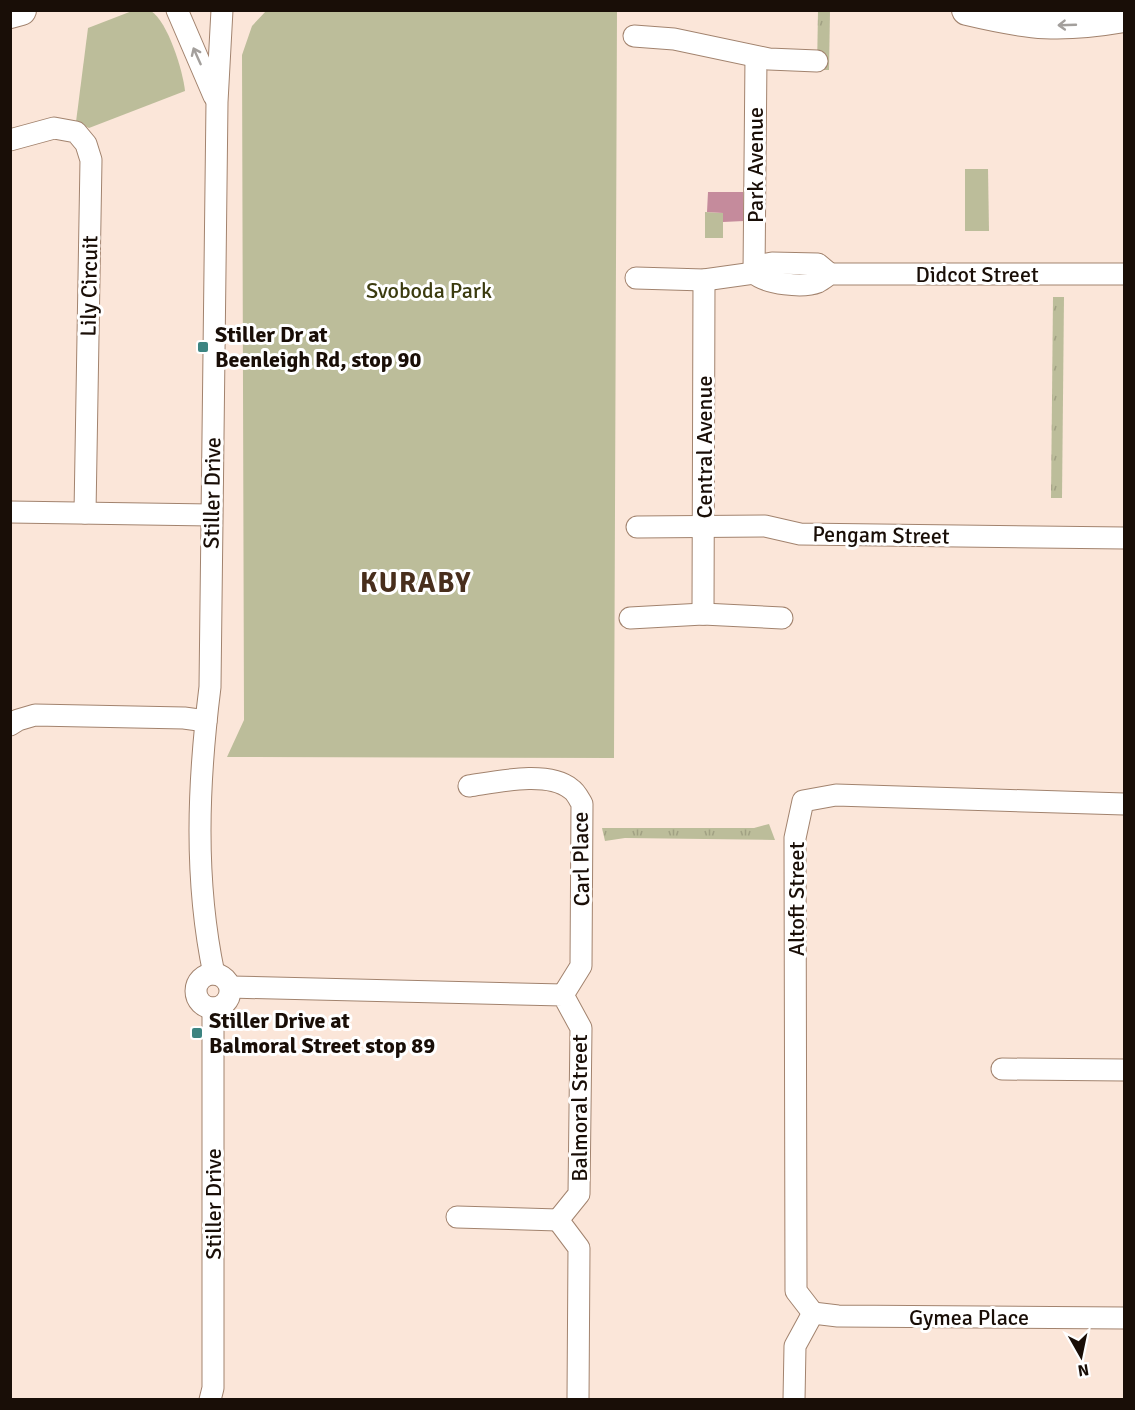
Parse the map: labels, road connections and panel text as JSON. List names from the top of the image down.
{
  "streets": {
    "street": [
      "Park Avenue",
      "Didcot Street",
      "Lily Circuit",
      "Central Avenue",
      "Stiller Drive",
      "Pengam Street",
      "Carl Place",
      "Altoft Street",
      "Balmoral Street",
      "Gymea Place"
    ]
  },
  "crossings": [
    ["Park Avenue", "Didcot Street"],
    ["Didcot Street", "Central Avenue"],
    ["Central Avenue", "Pengam Street"],
    ["Carl Place", "Balmoral Street"],
    ["Altoft Street", "Gymea Place"]
  ],
  "districts": ["KURABY"],
  "parks": ["Svoboda Park"],
  "places": {
    "transit": ["Stiller Dr at Beenleigh Rd, stop 90", "Stiller Drive at Balmoral Street stop 89"]
  },
  "north": "bottom"
}
